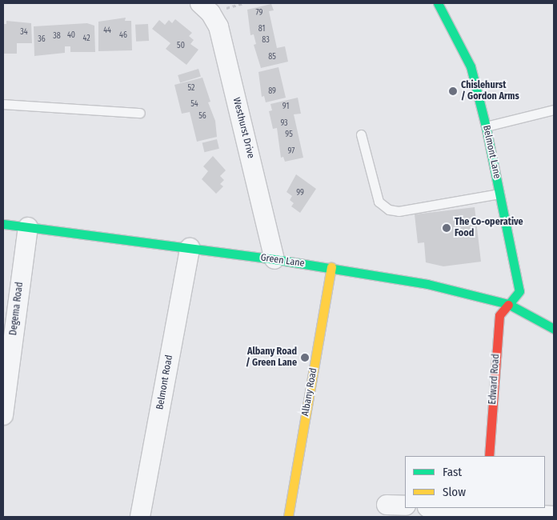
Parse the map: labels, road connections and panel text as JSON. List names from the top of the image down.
{
  "streets": {
    "street": [
      "Westhurst Drive",
      "Belmont Lane",
      "Green Lane",
      "Degema Road",
      "Edward Road",
      "Belmont Road",
      "Albany Road"
    ]
  },
  "crossings": [
    ["Westhurst Drive", "Green Lane"],
    ["Belmont Lane", "Green Lane"],
    ["Belmont Lane", "Edward Road"],
    ["Green Lane", "Degema Road"],
    ["Green Lane", "Edward Road"],
    ["Green Lane", "Belmont Road"],
    ["Green Lane", "Albany Road"]
  ],
  "places": ["Chislehurst / Gordon Arms", "The Co-operative Food", "Albany Road / Green Lane"],
  "house_numbers": [
    "79",
    "81",
    "44",
    "34",
    "40",
    "46",
    "38",
    "42",
    "36",
    "83",
    "50",
    "85",
    "52",
    "89",
    "54",
    "91",
    "56",
    "93",
    "95",
    "97",
    "99"
  ],
  "legend": ["Fast", "Slow"]
}
